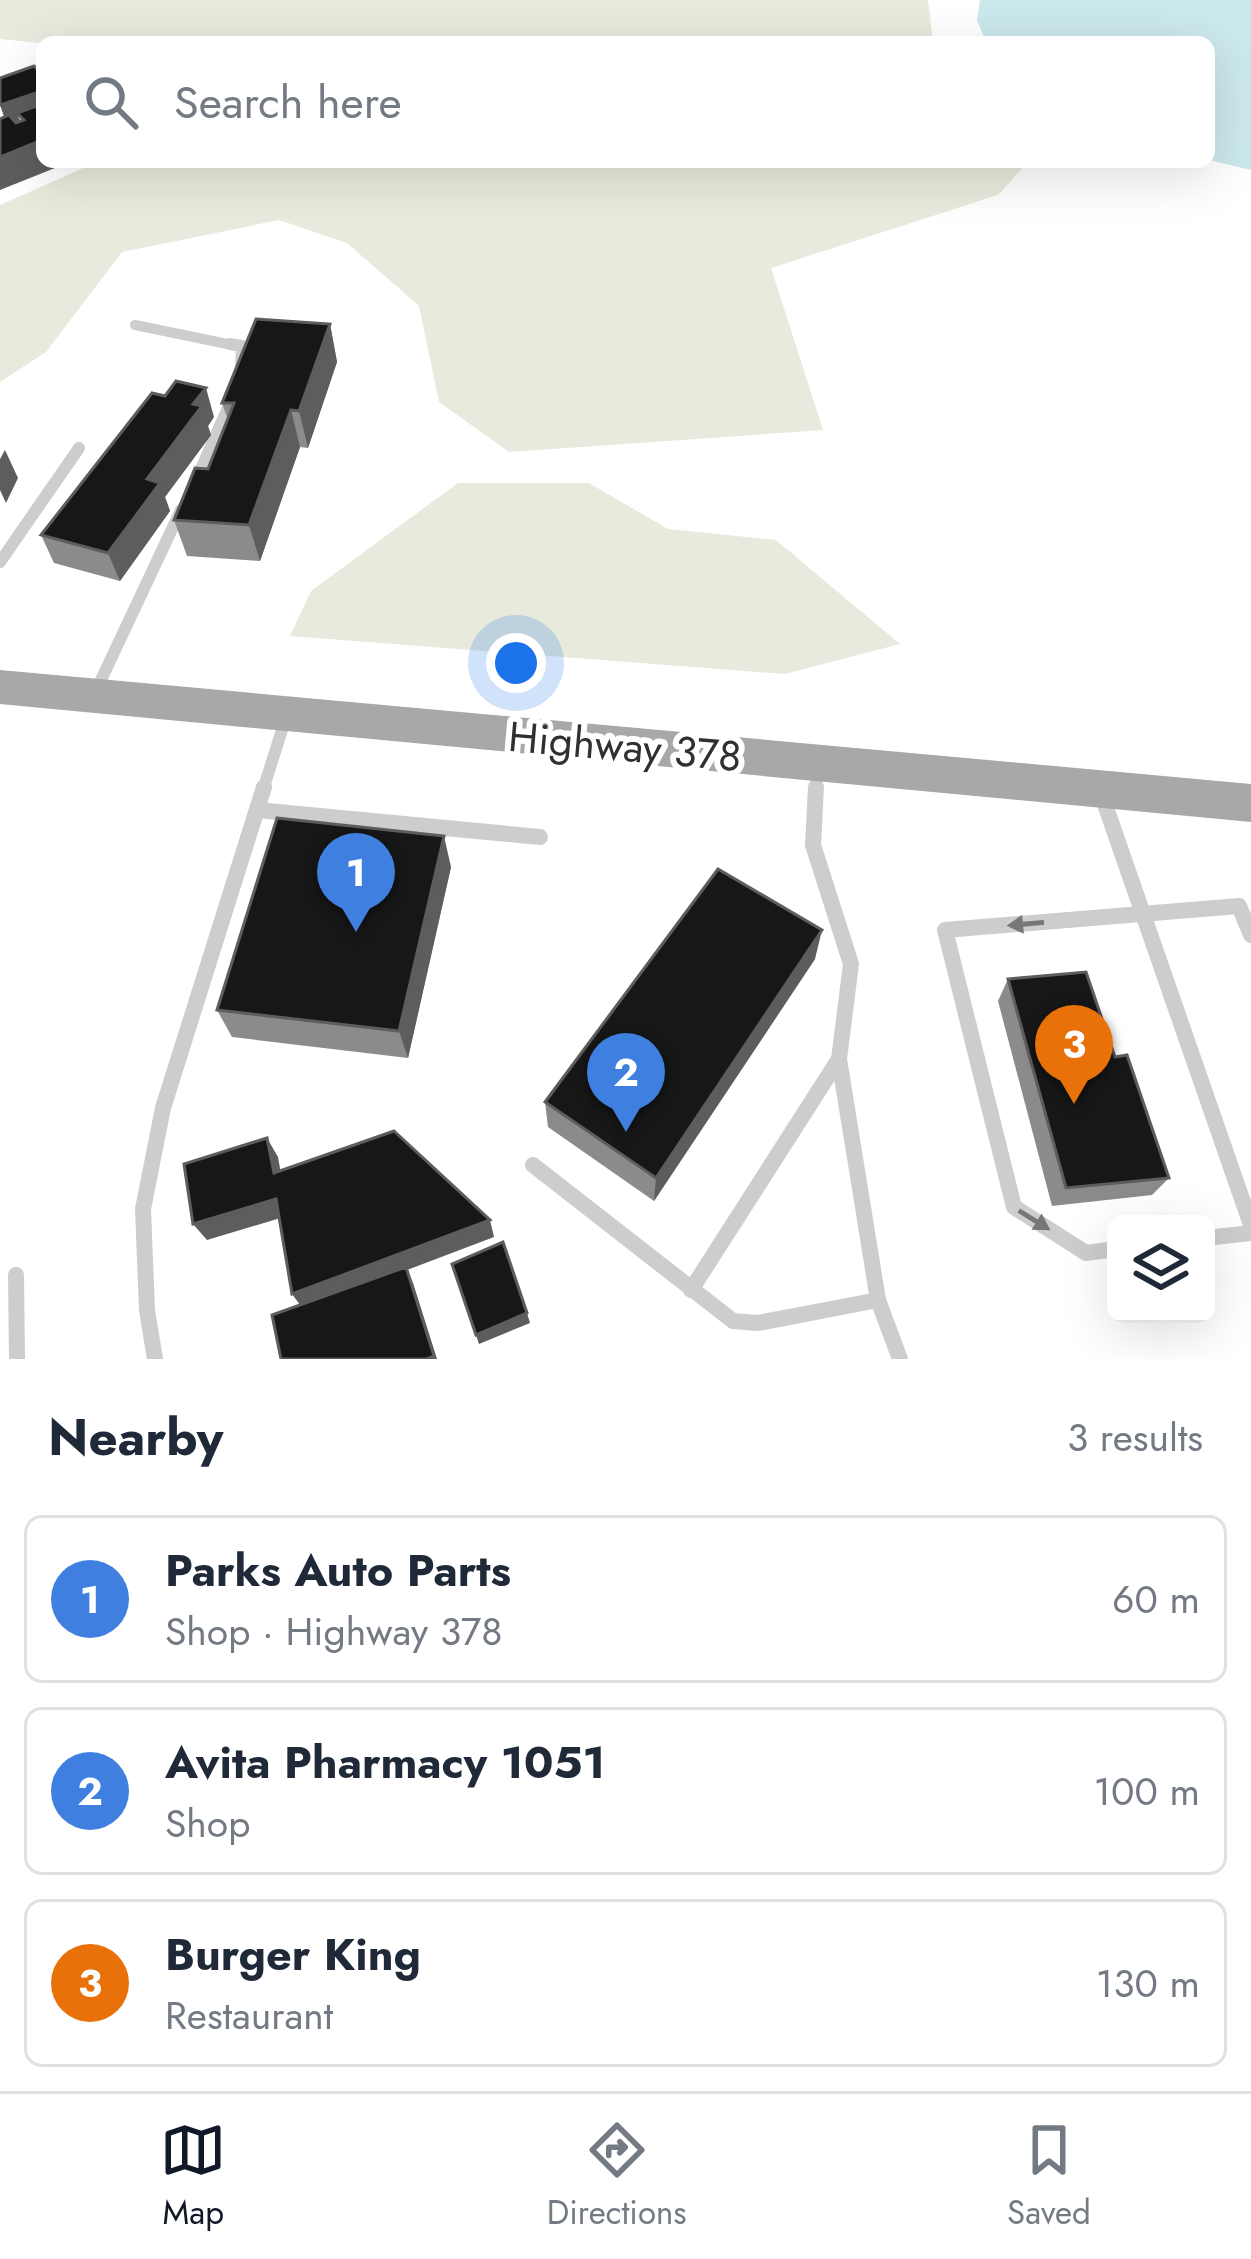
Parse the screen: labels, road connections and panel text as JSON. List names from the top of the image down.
{
  "streets": {
    "main road": ["Highway 378"]
  },
  "page": {
    "search": "Search here",
    "pins": ["1", "3", "2"],
    "heading": ["Nearby", "3 results"],
    "list": [
      {
        "mark": "1",
        "name": "Parks Auto Parts",
        "note": "Shop · Highway 378",
        "value": "60 m"
      },
      {
        "mark": "2",
        "name": "Avita Pharmacy 1051",
        "note": "Shop",
        "value": "100 m"
      },
      {
        "mark": "3",
        "name": "Burger King",
        "note": "Restaurant",
        "value": "130 m"
      }
    ],
    "nav": ["Map", "Directions", "Saved"]
  }
}
